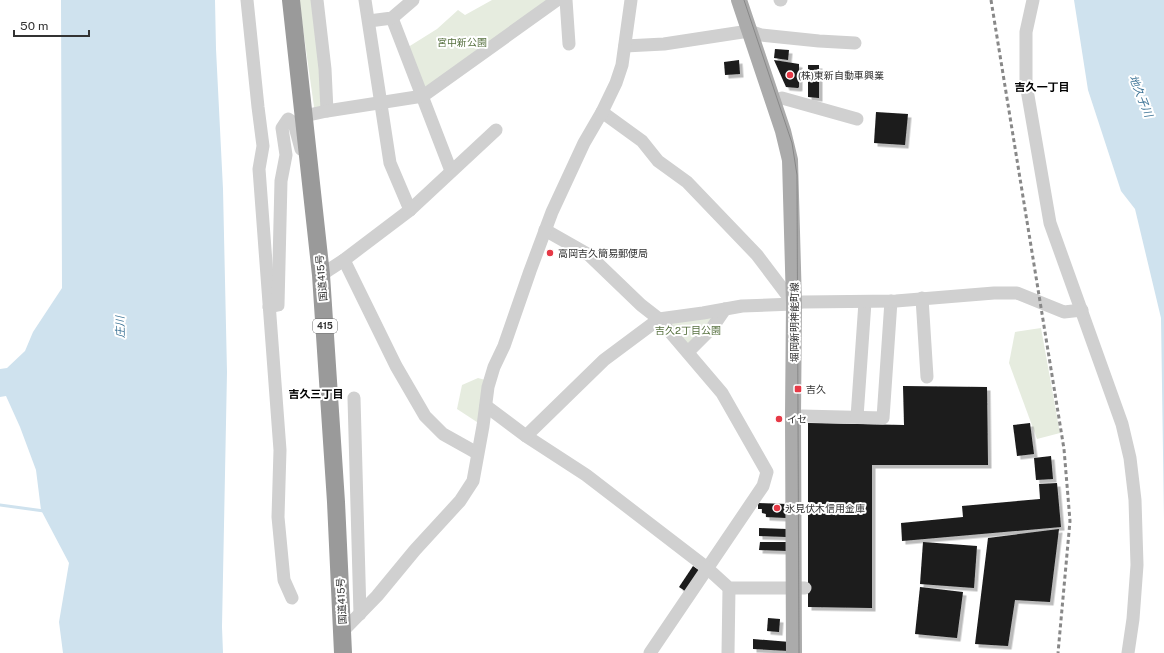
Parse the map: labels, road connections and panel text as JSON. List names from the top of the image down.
{
  "streets": {
    "highway": ["国道415号", "415"],
    "main road": ["堀岡新明神能町線"]
  },
  "districts": ["吉久一丁目", "吉久三丁目"],
  "water": ["地久子川", "庄川"],
  "parks": ["宮中新公園", "吉久2丁目公園"],
  "places": {
    "other": [
      "(株)東新自動車興業",
      "高岡吉久簡易郵便局",
      "イセ",
      "氷見伏木信用金庫"
    ],
    "transit": ["吉久"]
  },
  "scale_bar": "50 m"
}
